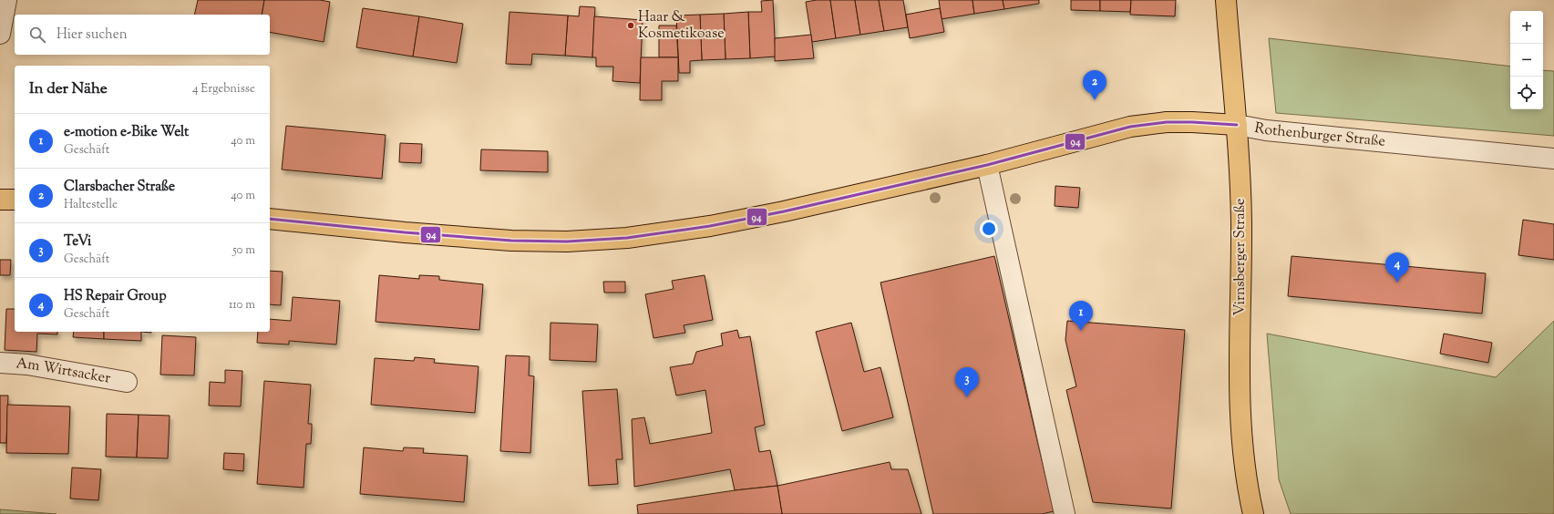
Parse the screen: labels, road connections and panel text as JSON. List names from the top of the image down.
{
  "streets": {
    "main road": ["Rothenburger Straße", "Virnsberger Straße"],
    "street": ["Am Wirtsacker"]
  },
  "crossings": [
    ["Rothenburger Straße", "Virnsberger Straße"]
  ],
  "places": ["Haar & Kosmetikoase"],
  "lines": ["transit line 94"],
  "page": {
    "map_buttons": ["+", "−"],
    "search": "Hier suchen",
    "heading": ["In der Nähe", "4 Ergebnisse"],
    "pins": [
      "2",
      "4",
      "1",
      "3"
    ],
    "list": [
      {
        "mark": "1",
        "name": "e-motion e-Bike Welt",
        "note": "Geschäft",
        "value": "40 m"
      },
      {
        "mark": "2",
        "name": "Clarsbacher Straße",
        "note": "Haltestelle",
        "value": "40 m"
      },
      {
        "mark": "3",
        "name": "TeVi",
        "note": "Geschäft",
        "value": "50 m"
      },
      {
        "mark": "4",
        "name": "HS Repair Group",
        "note": "Geschäft",
        "value": "110 m"
      }
    ]
  }
}
